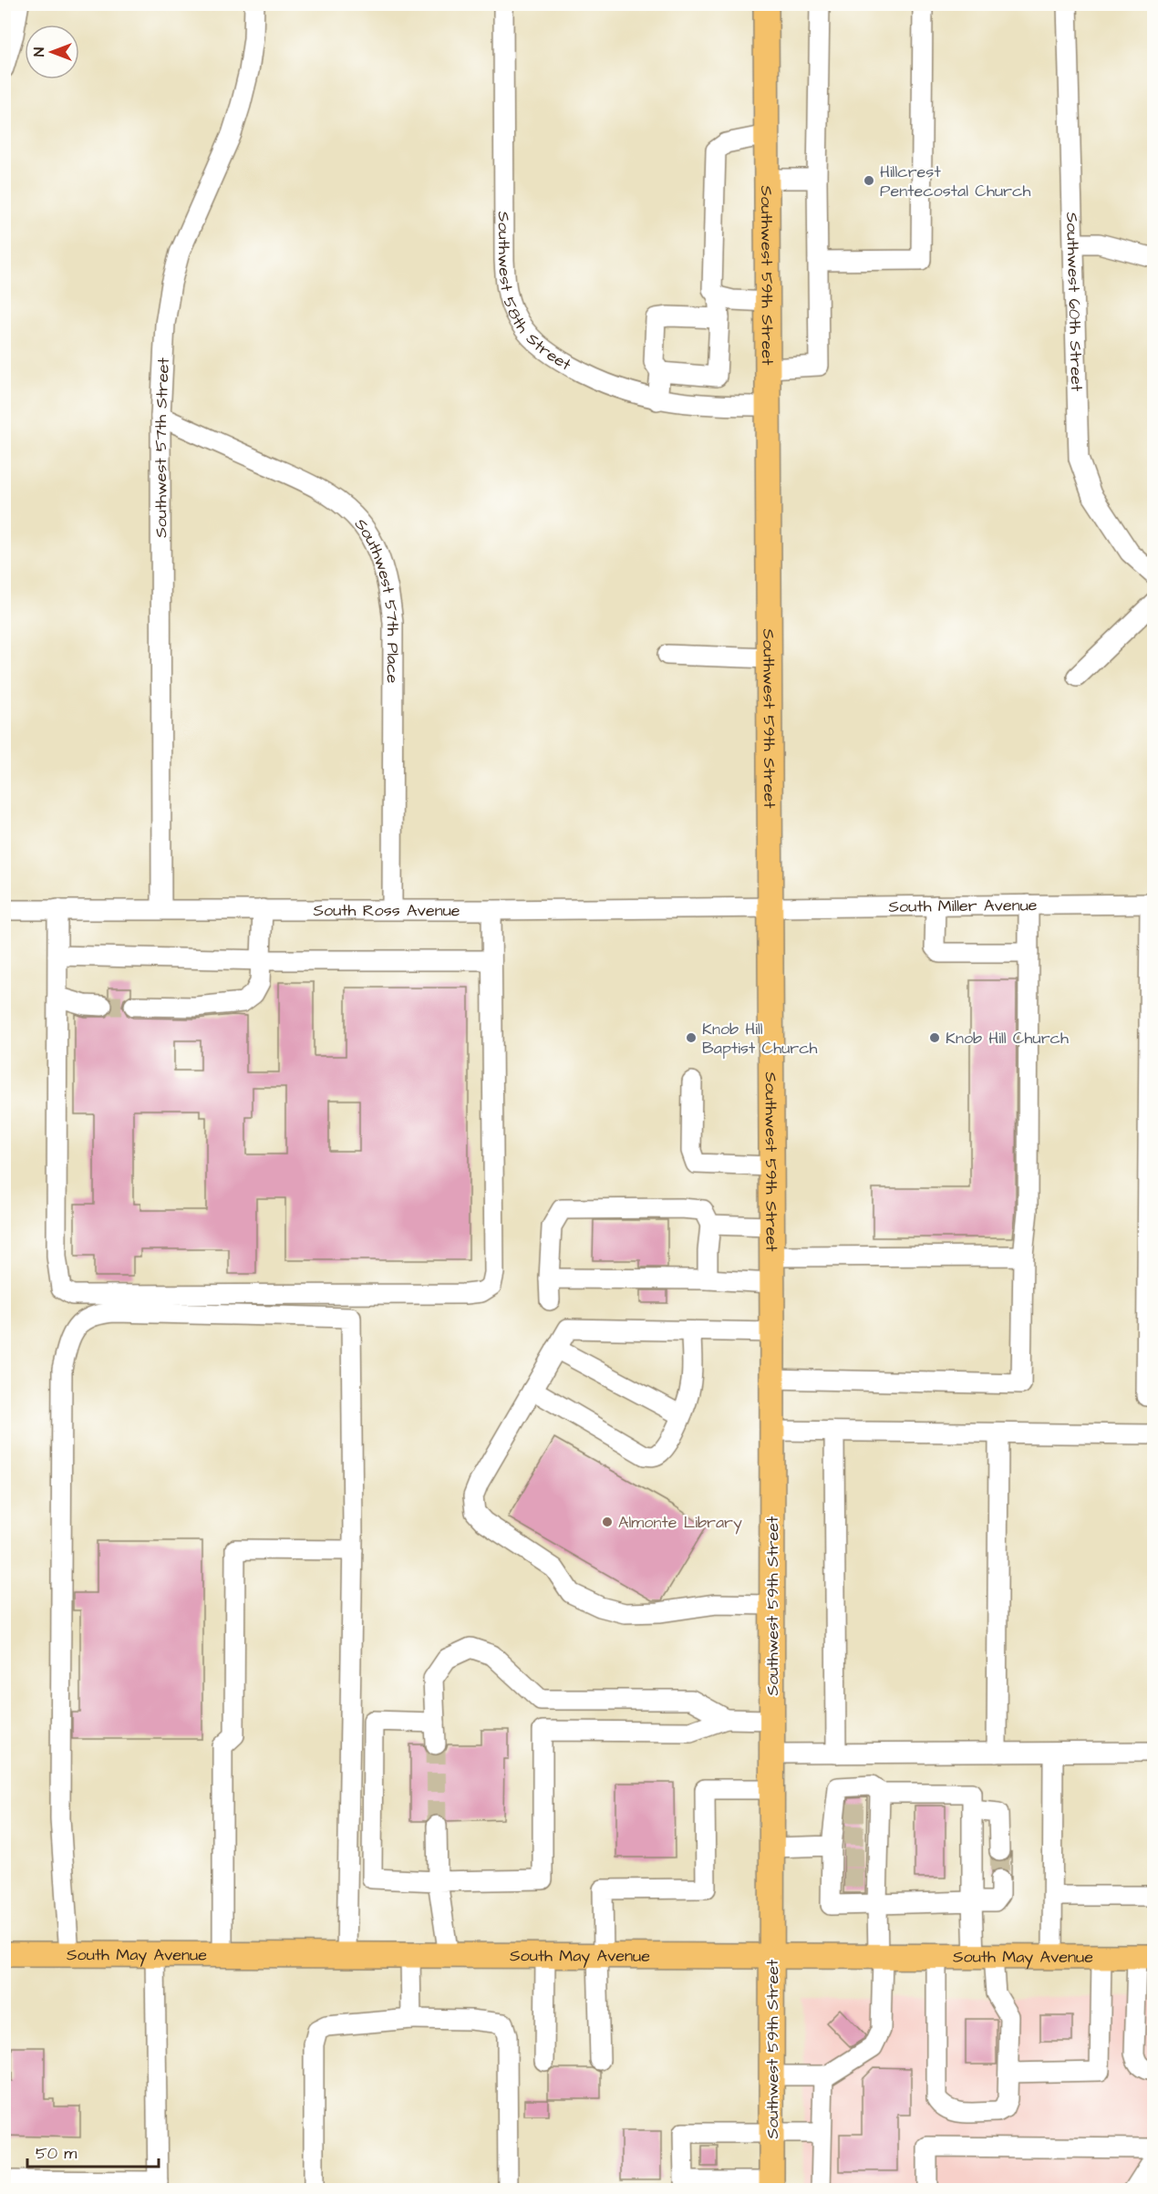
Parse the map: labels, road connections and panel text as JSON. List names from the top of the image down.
{
  "streets": {
    "main road": ["Southwest 59th Street", "South May Avenue"],
    "street": [
      "Southwest 58th Street",
      "Southwest 60th Street",
      "Southwest 57th Street",
      "Southwest 57th Place",
      "South Miller Avenue",
      "South Ross Avenue"
    ]
  },
  "crossings": [
    ["Southwest 59th Street", "Southwest 58th Street"],
    ["Southwest 59th Street", "South Miller Avenue"],
    ["Southwest 59th Street", "South Ross Avenue"],
    ["Southwest 59th Street", "South May Avenue"],
    ["Southwest 57th Street", "Southwest 57th Place"],
    ["Southwest 57th Street", "South Ross Avenue"],
    ["Southwest 57th Place", "South Ross Avenue"],
    ["South Miller Avenue", "South Ross Avenue"]
  ],
  "places": [
    "Hillcrest Pentecostal Church",
    "Knob Hill Baptist Church",
    "Knob Hill Church",
    "Almonte Library"
  ],
  "scale_bar": "50 m",
  "north": "left"
}
